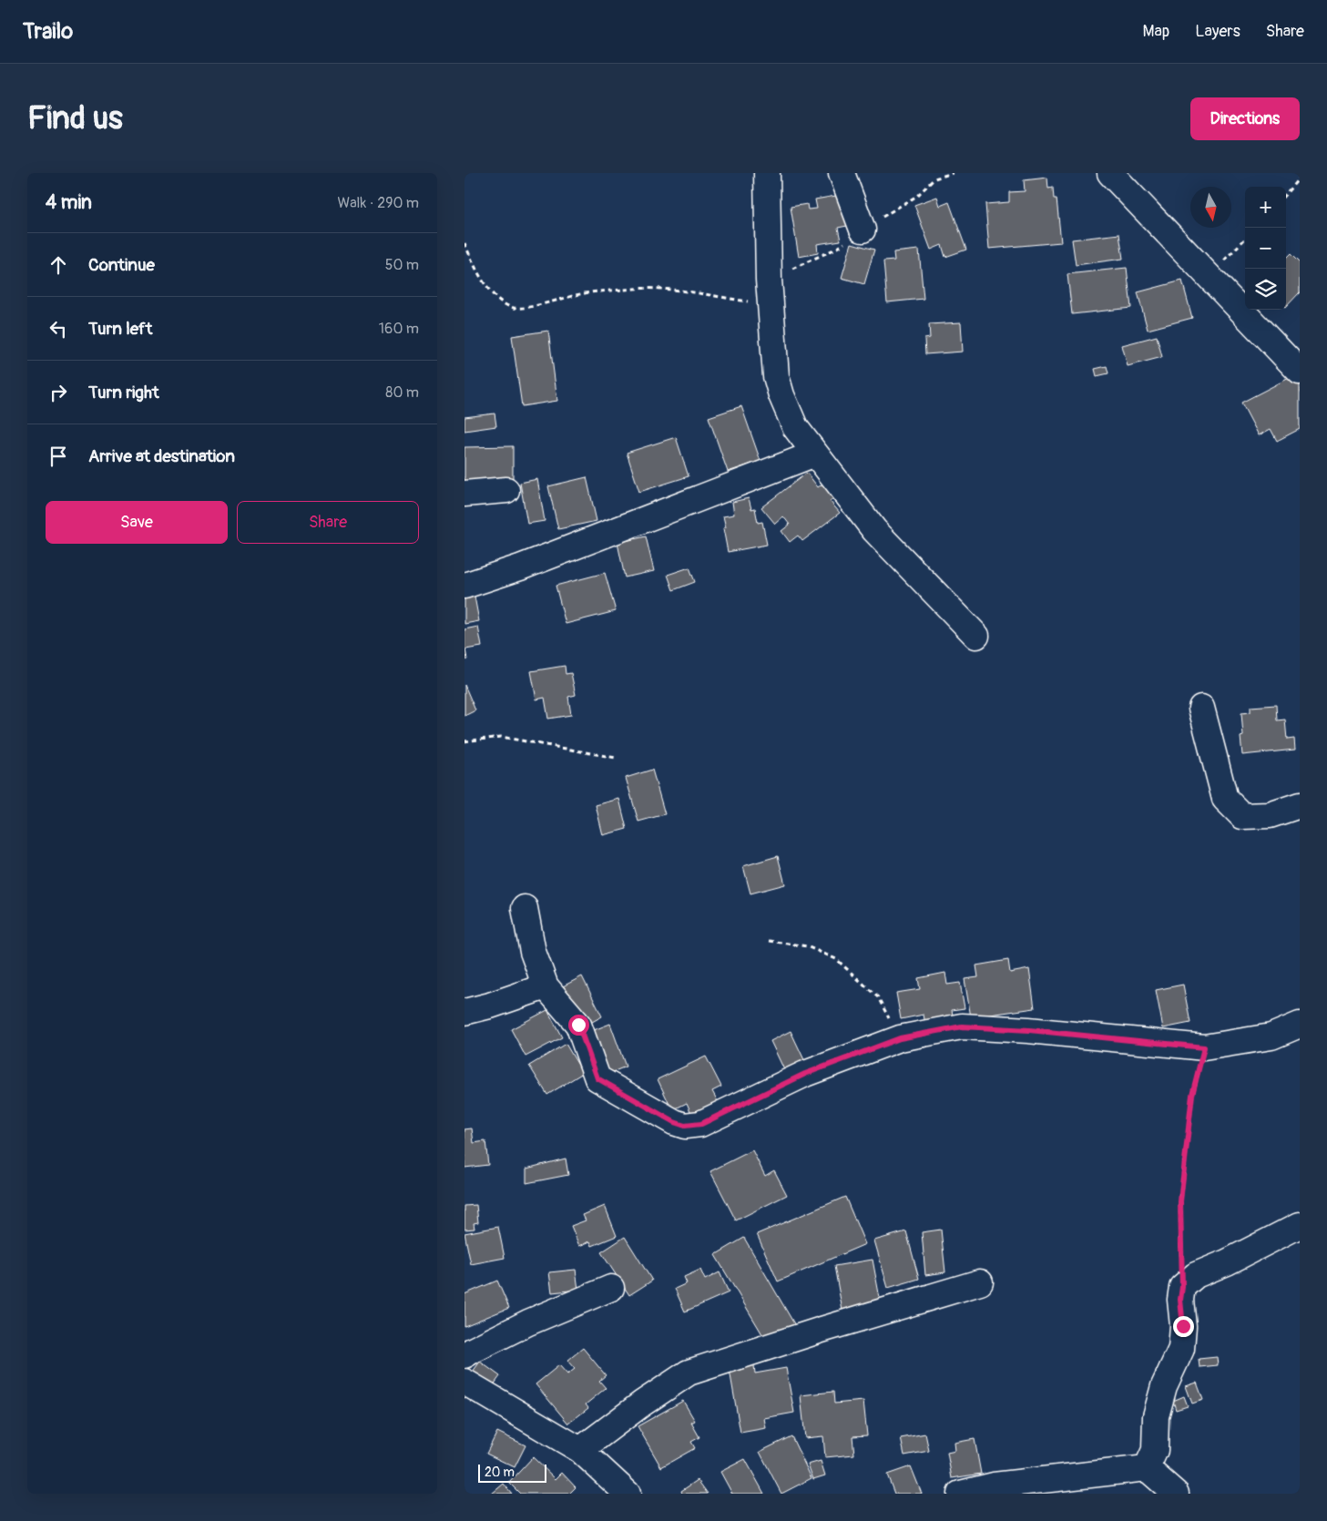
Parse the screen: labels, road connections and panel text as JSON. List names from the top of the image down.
{
  "scale_bar": "20 m",
  "north": "bottom",
  "page": {
    "header": "Trailo",
    "nav": ["Map", "Layers", "Share"],
    "buttons": [
      "Directions",
      ["Save", "Share"]
    ],
    "title": "Find us",
    "heading": ["4 min", "Walk · 290 m"],
    "map_buttons": ["+", "−"],
    "list": [
      ["Continue", "50 m"],
      ["Turn left", "160 m"],
      ["Turn right", "80 m"],
      "Arrive at destination"
    ],
    "scale": "20 m"
  }
}
